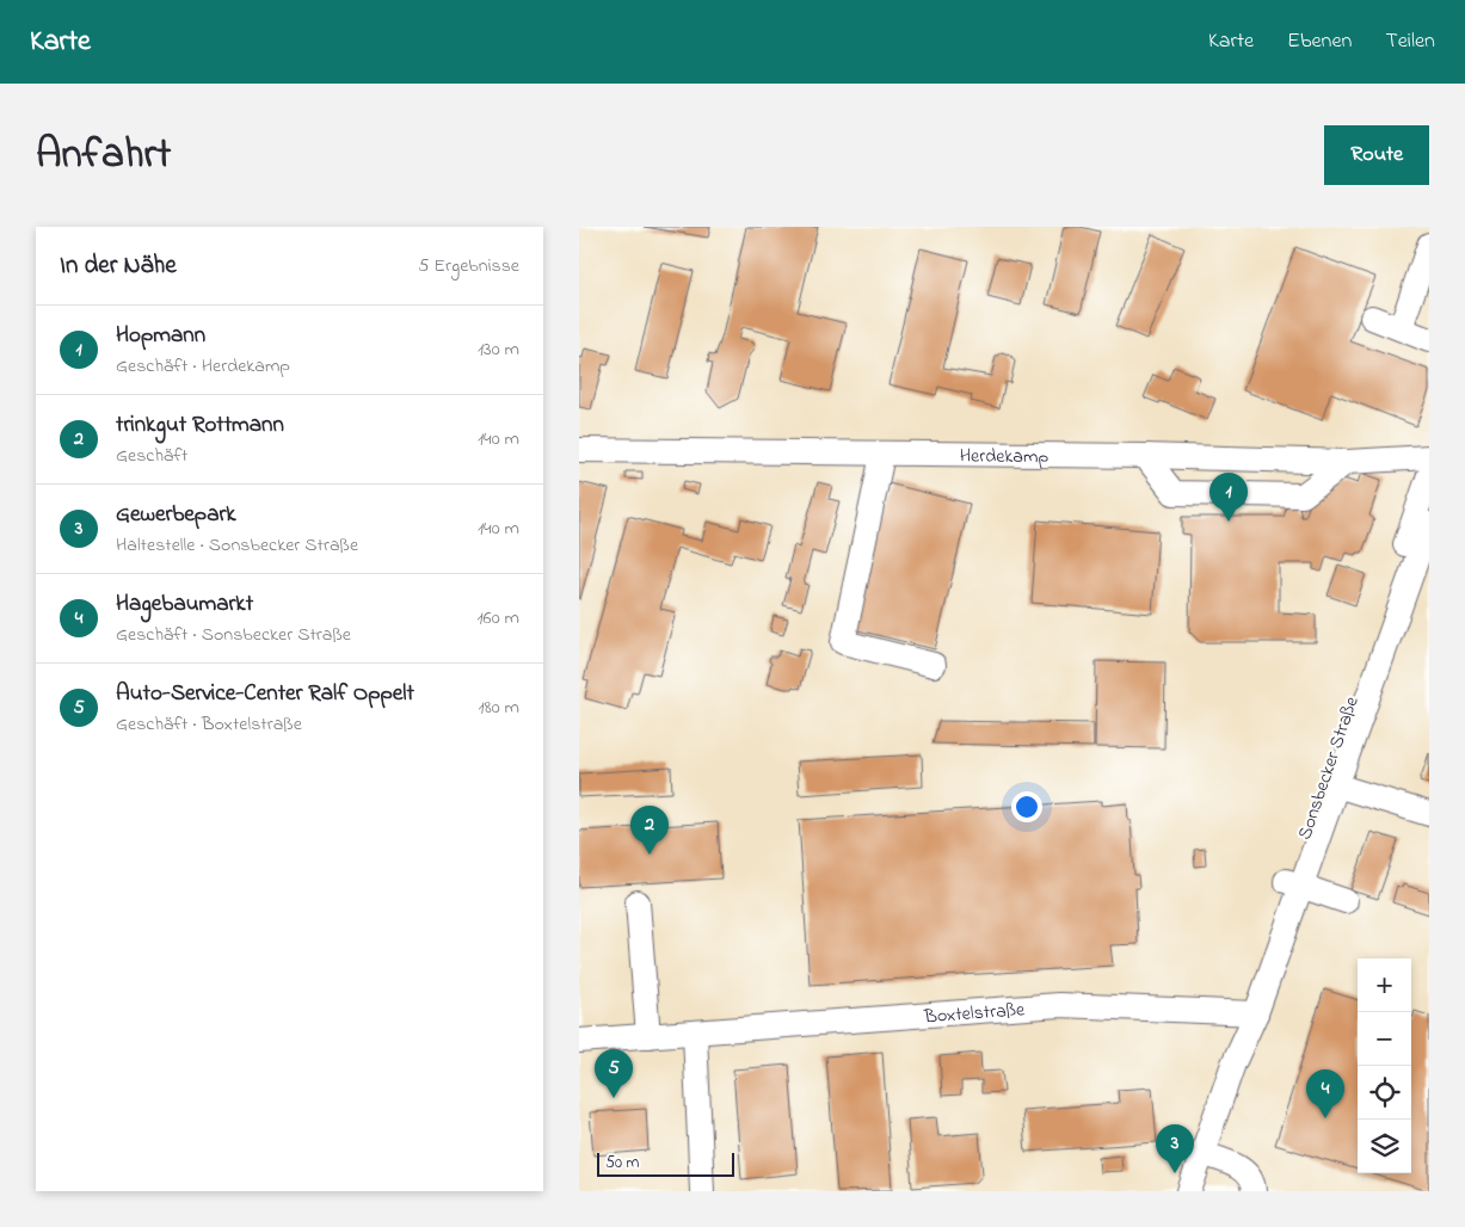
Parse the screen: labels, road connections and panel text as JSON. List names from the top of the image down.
{
  "streets": {
    "street": ["Herdekamp", "Sonsbecker Straße", "Boxtelstraße"]
  },
  "crossings": [
    ["Sonsbecker Straße", "Boxtelstraße"]
  ],
  "scale_bar": "50 m",
  "page": {
    "header": "Karte",
    "nav": ["Karte", "Ebenen", "Teilen"],
    "title": "Anfahrt",
    "buttons": "Route",
    "heading": ["In der Nähe", "5 Ergebnisse"],
    "list": [
      {
        "mark": "1",
        "name": "Hopmann",
        "note": "Geschäft · Herdekamp",
        "value": "130 m"
      },
      {
        "mark": "2",
        "name": "trinkgut Rottmann",
        "note": "Geschäft",
        "value": "140 m"
      },
      {
        "mark": "3",
        "name": "Gewerbepark",
        "note": "Haltestelle · Sonsbecker Straße",
        "value": "140 m"
      },
      {
        "mark": "4",
        "name": "Hagebaumarkt",
        "note": "Geschäft · Sonsbecker Straße",
        "value": "160 m"
      },
      {
        "mark": "5",
        "name": "Auto-Service-Center Ralf Oppelt",
        "note": "Geschäft · Boxtelstraße",
        "value": "180 m"
      }
    ],
    "pins": [
      "1",
      "2",
      "5",
      "4",
      "3"
    ],
    "map_buttons": ["+", "−"],
    "scale": "50 m"
  }
}
